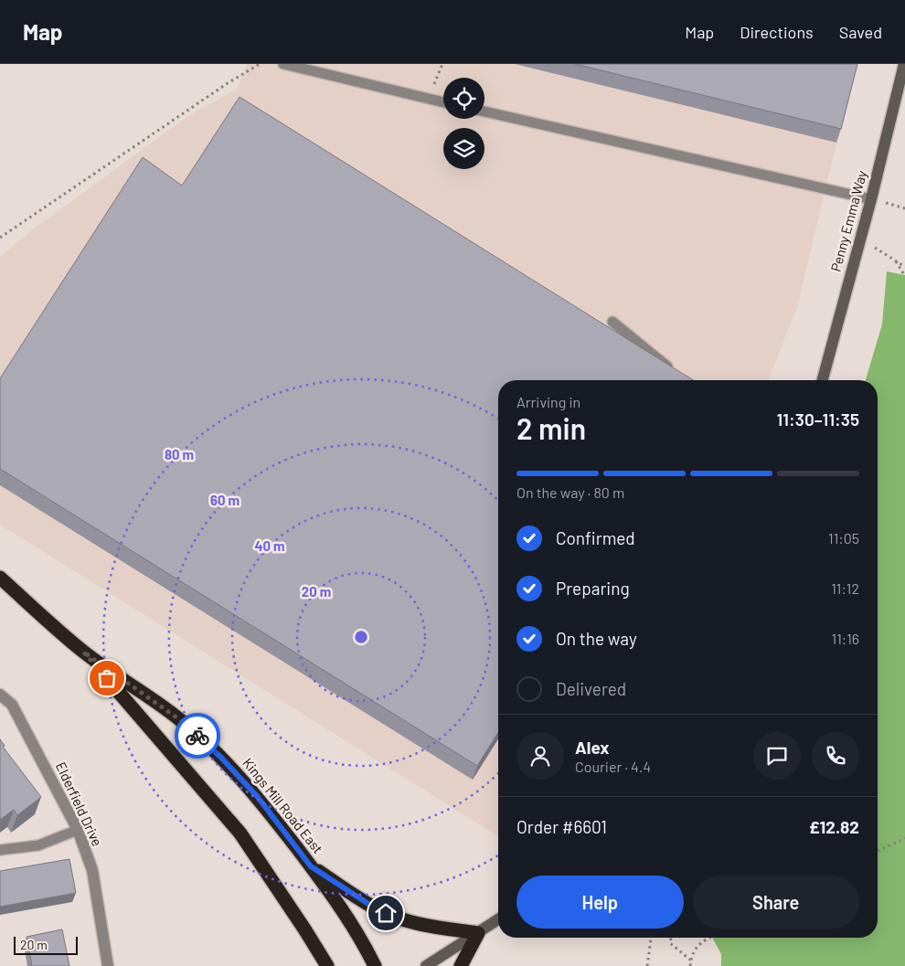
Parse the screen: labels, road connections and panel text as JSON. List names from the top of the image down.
{
  "streets": {
    "highway": ["Kings Mill Road East"],
    "main road": ["Penny Emma Way"],
    "street": ["Elderfield Drive"]
  },
  "scale_bar": "20 m",
  "page": {
    "header": "Map",
    "nav": ["Map", "Directions", "Saved"],
    "heading": ["2 min", "Arriving in", "11:30–11:35"],
    "panel": [
      "Alex",
      "Courier · 4.4",
      "Order #6601",
      "£12.82"
    ],
    "bar": "On the way · 80 m",
    "list": [
      ["Confirmed", "11:05"],
      ["Preparing", "11:12"],
      ["On the way", "11:16"],
      "Delivered"
    ],
    "buttons": ["Help", "Share"],
    "scale": "20 m"
  },
  "rings": [
    "80 m",
    "60 m",
    "40 m",
    "20 m"
  ]
}
